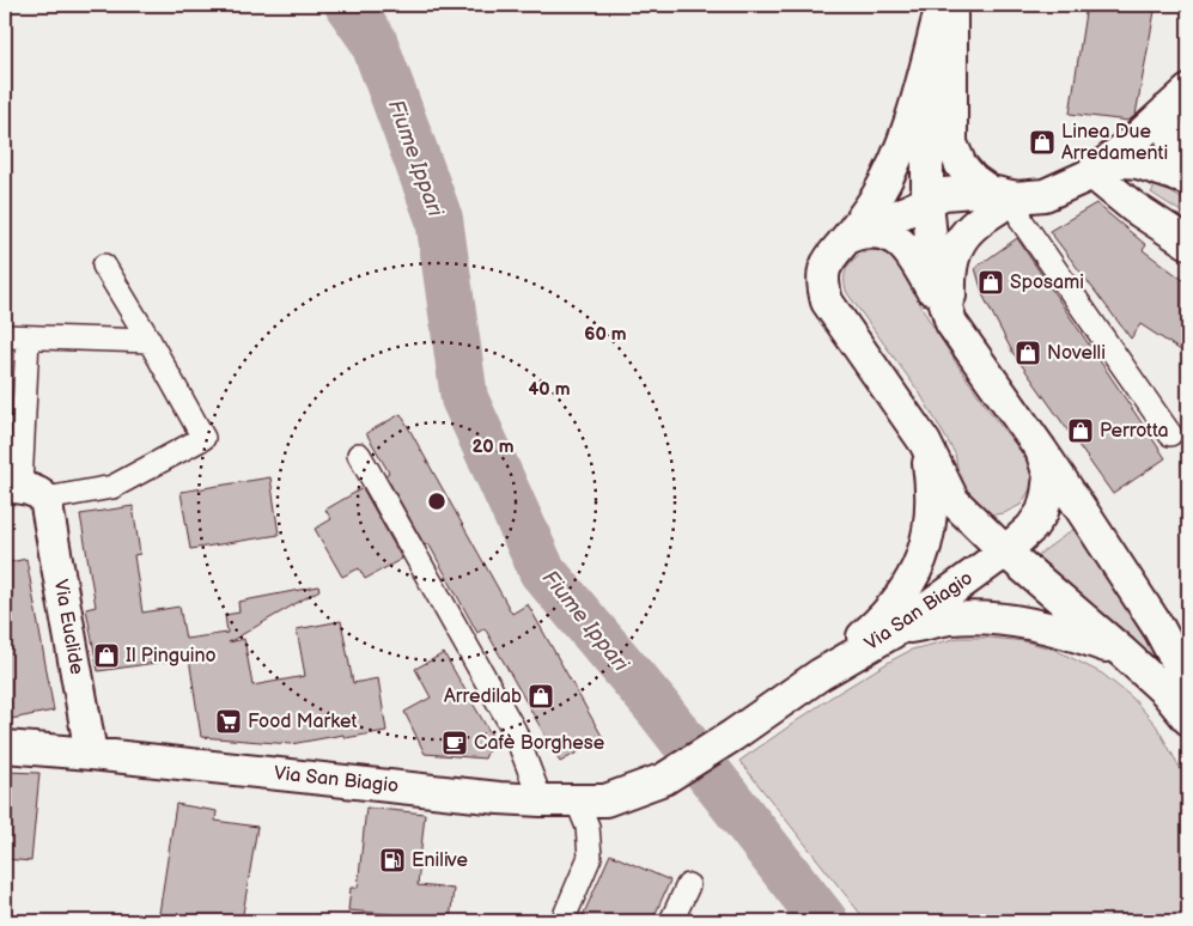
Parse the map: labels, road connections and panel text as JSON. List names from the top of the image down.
{
  "streets": {
    "main road": ["Via San Biagio", "Via Euclide"]
  },
  "crossings": [
    ["Via San Biagio", "Via Euclide"]
  ],
  "water": ["Fiume Ippari"],
  "places": {
    "shop": [
      "Linea Due Arredamenti",
      "Sposami",
      "Novelli",
      "Perrotta",
      "Il Pinguino",
      "Arredilab"
    ],
    "supermarket": ["Food Market"],
    "cafe": ["Cafè Borghese"],
    "fuel station": ["Enilive"]
  },
  "rings": ["60 m", "40 m", "20 m"]
}
